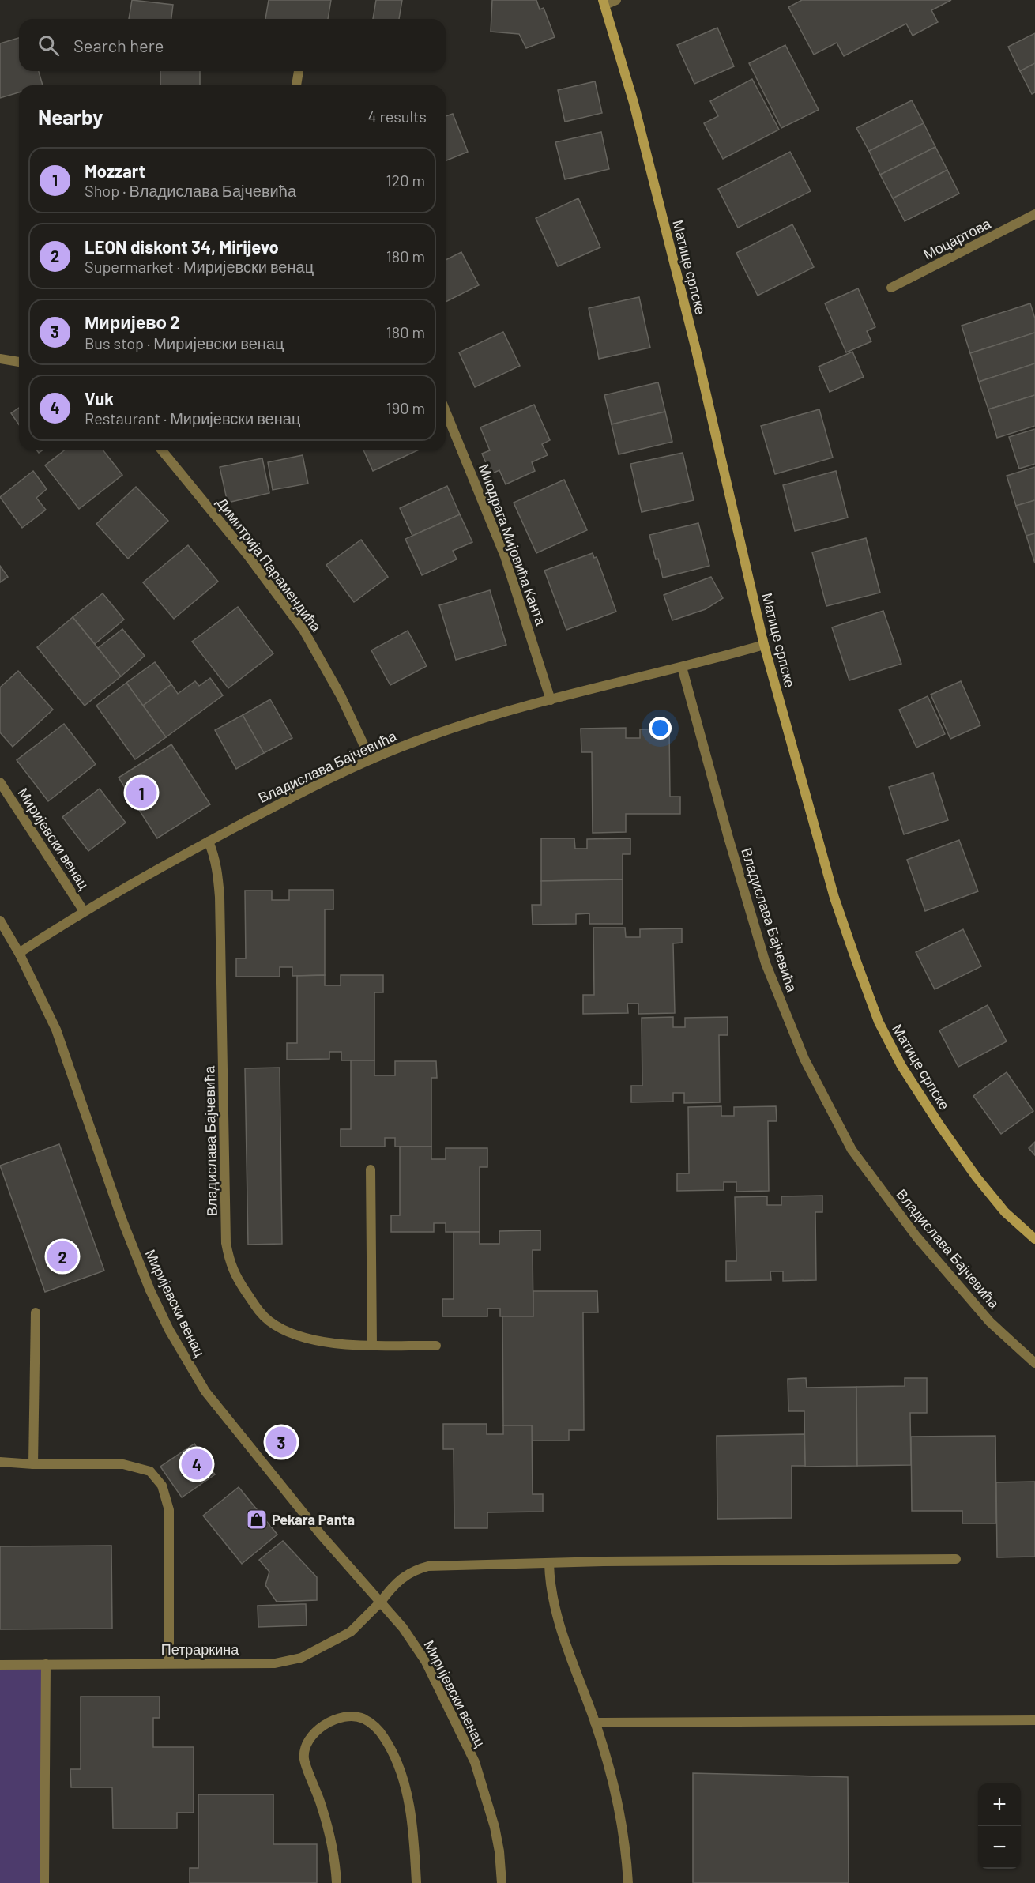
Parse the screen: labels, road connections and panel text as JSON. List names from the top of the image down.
{
  "streets": {
    "main road": ["Матице српске"],
    "street": [
      "Моцартова",
      "Миодрага Мијовића Канта",
      "Димитрија Парамендића",
      "Владислава Бајчевића",
      "Миријевски венац",
      "Петраркина"
    ]
  },
  "crossings": [
    ["Матице српске", "Владислава Бајчевића"],
    ["Миодрага Мијовића Канта", "Владислава Бајчевића"],
    ["Димитрија Парамендића", "Владислава Бајчевића"],
    ["Владислава Бајчевића", "Миријевски венац"],
    ["Миријевски венац", "Петраркина"]
  ],
  "places": {
    "shop": ["Pekara Panta"]
  },
  "page": {
    "search": "Search here",
    "heading": ["Nearby", "4 results"],
    "list": [
      {
        "mark": "1",
        "name": "Mozzart",
        "note": "Shop · Владислава Бајчевића",
        "value": "120 m"
      },
      {
        "mark": "2",
        "name": "LEON diskont 34, Mirijevo",
        "note": "Supermarket · Миријевски венац",
        "value": "180 m"
      },
      {
        "mark": "3",
        "name": "Миријево 2",
        "note": "Bus stop · Миријевски венац",
        "value": "180 m"
      },
      {
        "mark": "4",
        "name": "Vuk",
        "note": "Restaurant · Миријевски венац",
        "value": "190 m"
      }
    ],
    "pins": [
      "1",
      "2",
      "3",
      "4"
    ],
    "map_buttons": ["+", "−"]
  }
}
